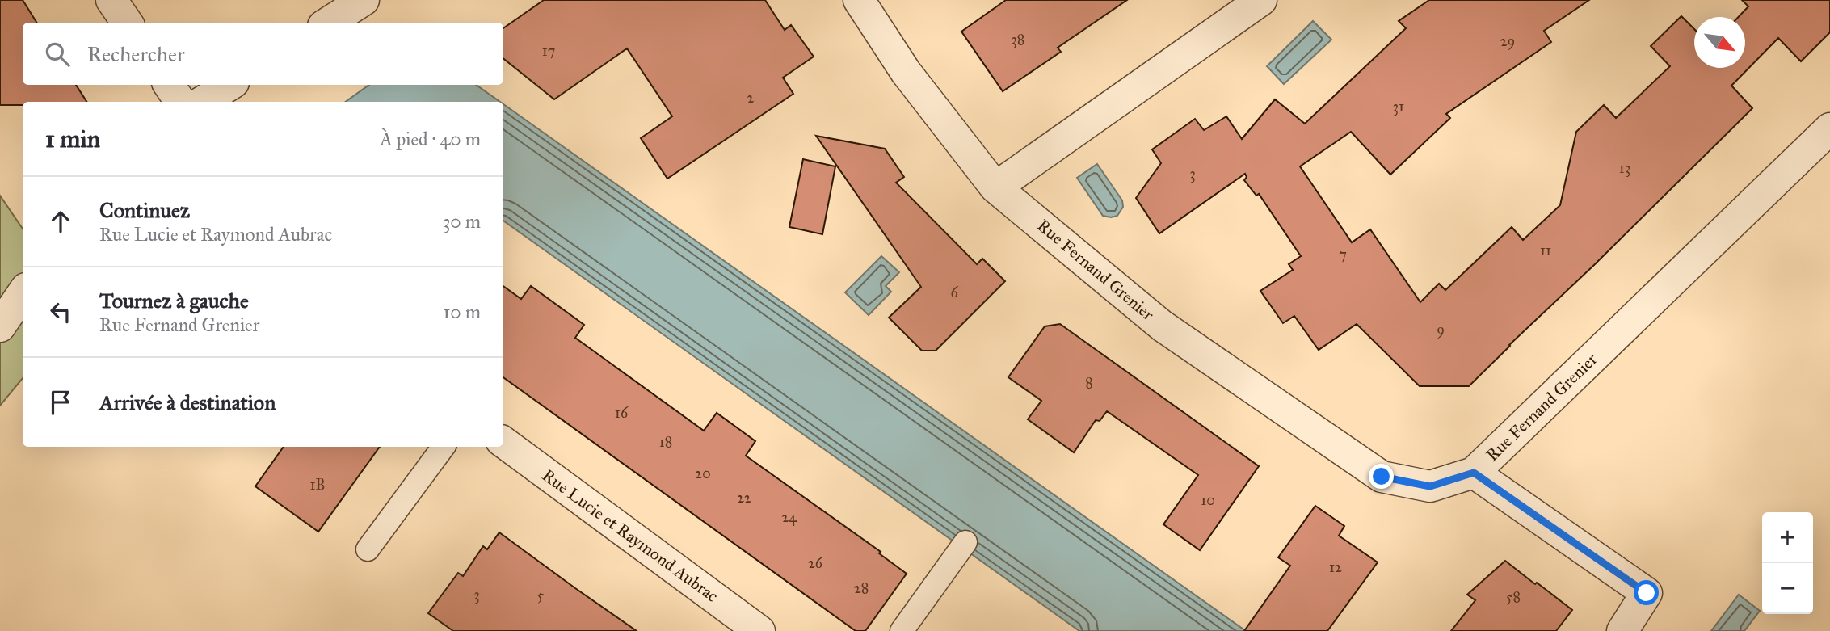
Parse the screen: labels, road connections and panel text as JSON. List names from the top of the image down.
{
  "streets": {
    "street": ["Rue Fernand Grenier", "Rue Lucie et Raymond Aubrac"]
  },
  "house_numbers": [
    "38",
    "29",
    "17",
    "2",
    "31",
    "13",
    "3",
    "11",
    "7",
    "6",
    "9",
    "8",
    "16",
    "18",
    "20",
    "1B",
    "22",
    "10",
    "24",
    "26",
    "12",
    "28",
    "3",
    "5",
    "58"
  ],
  "north": "bottom right",
  "page": {
    "search": "Rechercher",
    "heading": ["1 min", "À pied · 40 m"],
    "list": [
      ["Continuez", "Rue Lucie et Raymond Aubrac", "30 m"],
      ["Tournez à gauche", "Rue Fernand Grenier", "10 m"],
      "Arrivée à destination"
    ],
    "map_buttons": ["+", "−"]
  }
}
